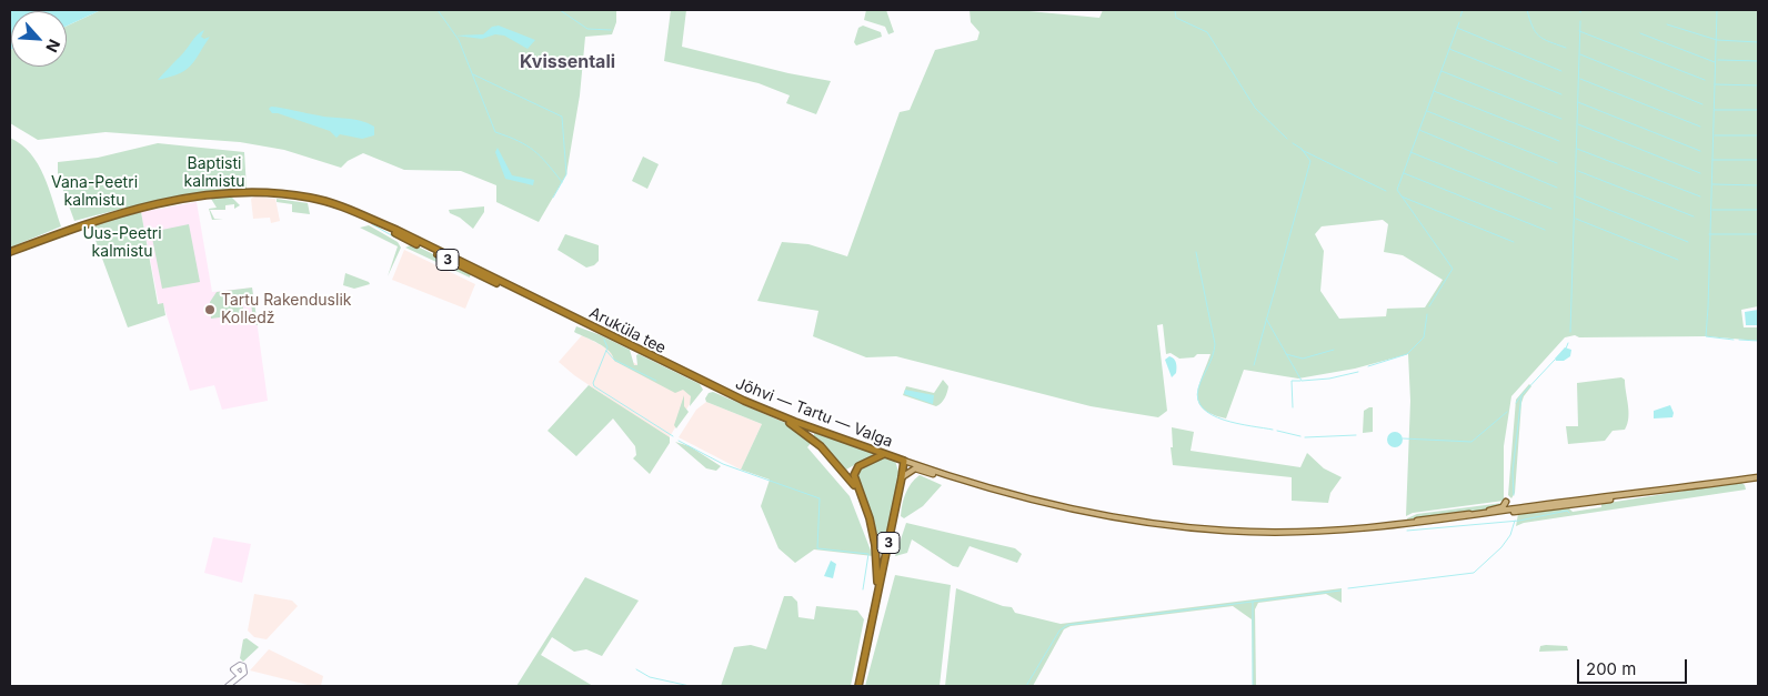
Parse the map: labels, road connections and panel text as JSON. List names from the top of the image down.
{
  "streets": {
    "highway": ["3", "Aruküla tee", "Jõhvi — Tartu — Valga"]
  },
  "crossings": [
    ["Aruküla tee", "Jõhvi — Tartu — Valga"]
  ],
  "districts": ["Kvissentali"],
  "parks": ["Baptisti kalmistu", "Vana-Peetri kalmistu", "Uus-Peetri kalmistu"],
  "places": ["Tartu Rakenduslik Kolledž"],
  "scale_bar": "200 m",
  "north": "bottom right"
}
